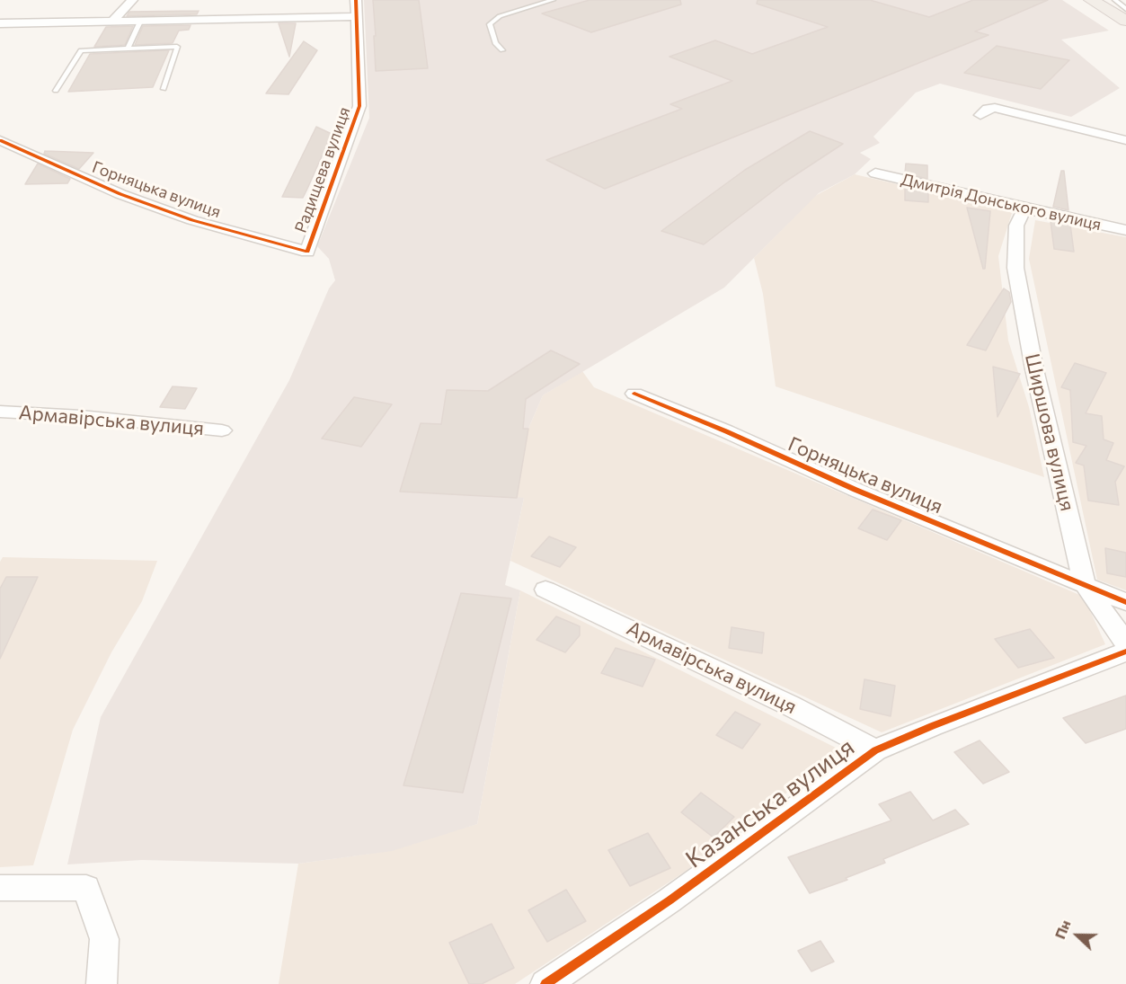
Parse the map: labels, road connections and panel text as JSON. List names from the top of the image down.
{
  "streets": {
    "street": [
      "Радищева вулиця",
      "Горняцька вулиця",
      "Дмитрія Донського вулиця",
      "Армавірська вулиця",
      "Ширшова вулиця",
      "Казанська вулиця"
    ]
  },
  "crossings": [
    ["Радищева вулиця", "Горняцька вулиця"],
    ["Горняцька вулиця", "Ширшова вулиця"],
    ["Дмитрія Донського вулиця", "Ширшова вулиця"],
    ["Армавірська вулиця", "Казанська вулиця"]
  ],
  "north": "left"
}
